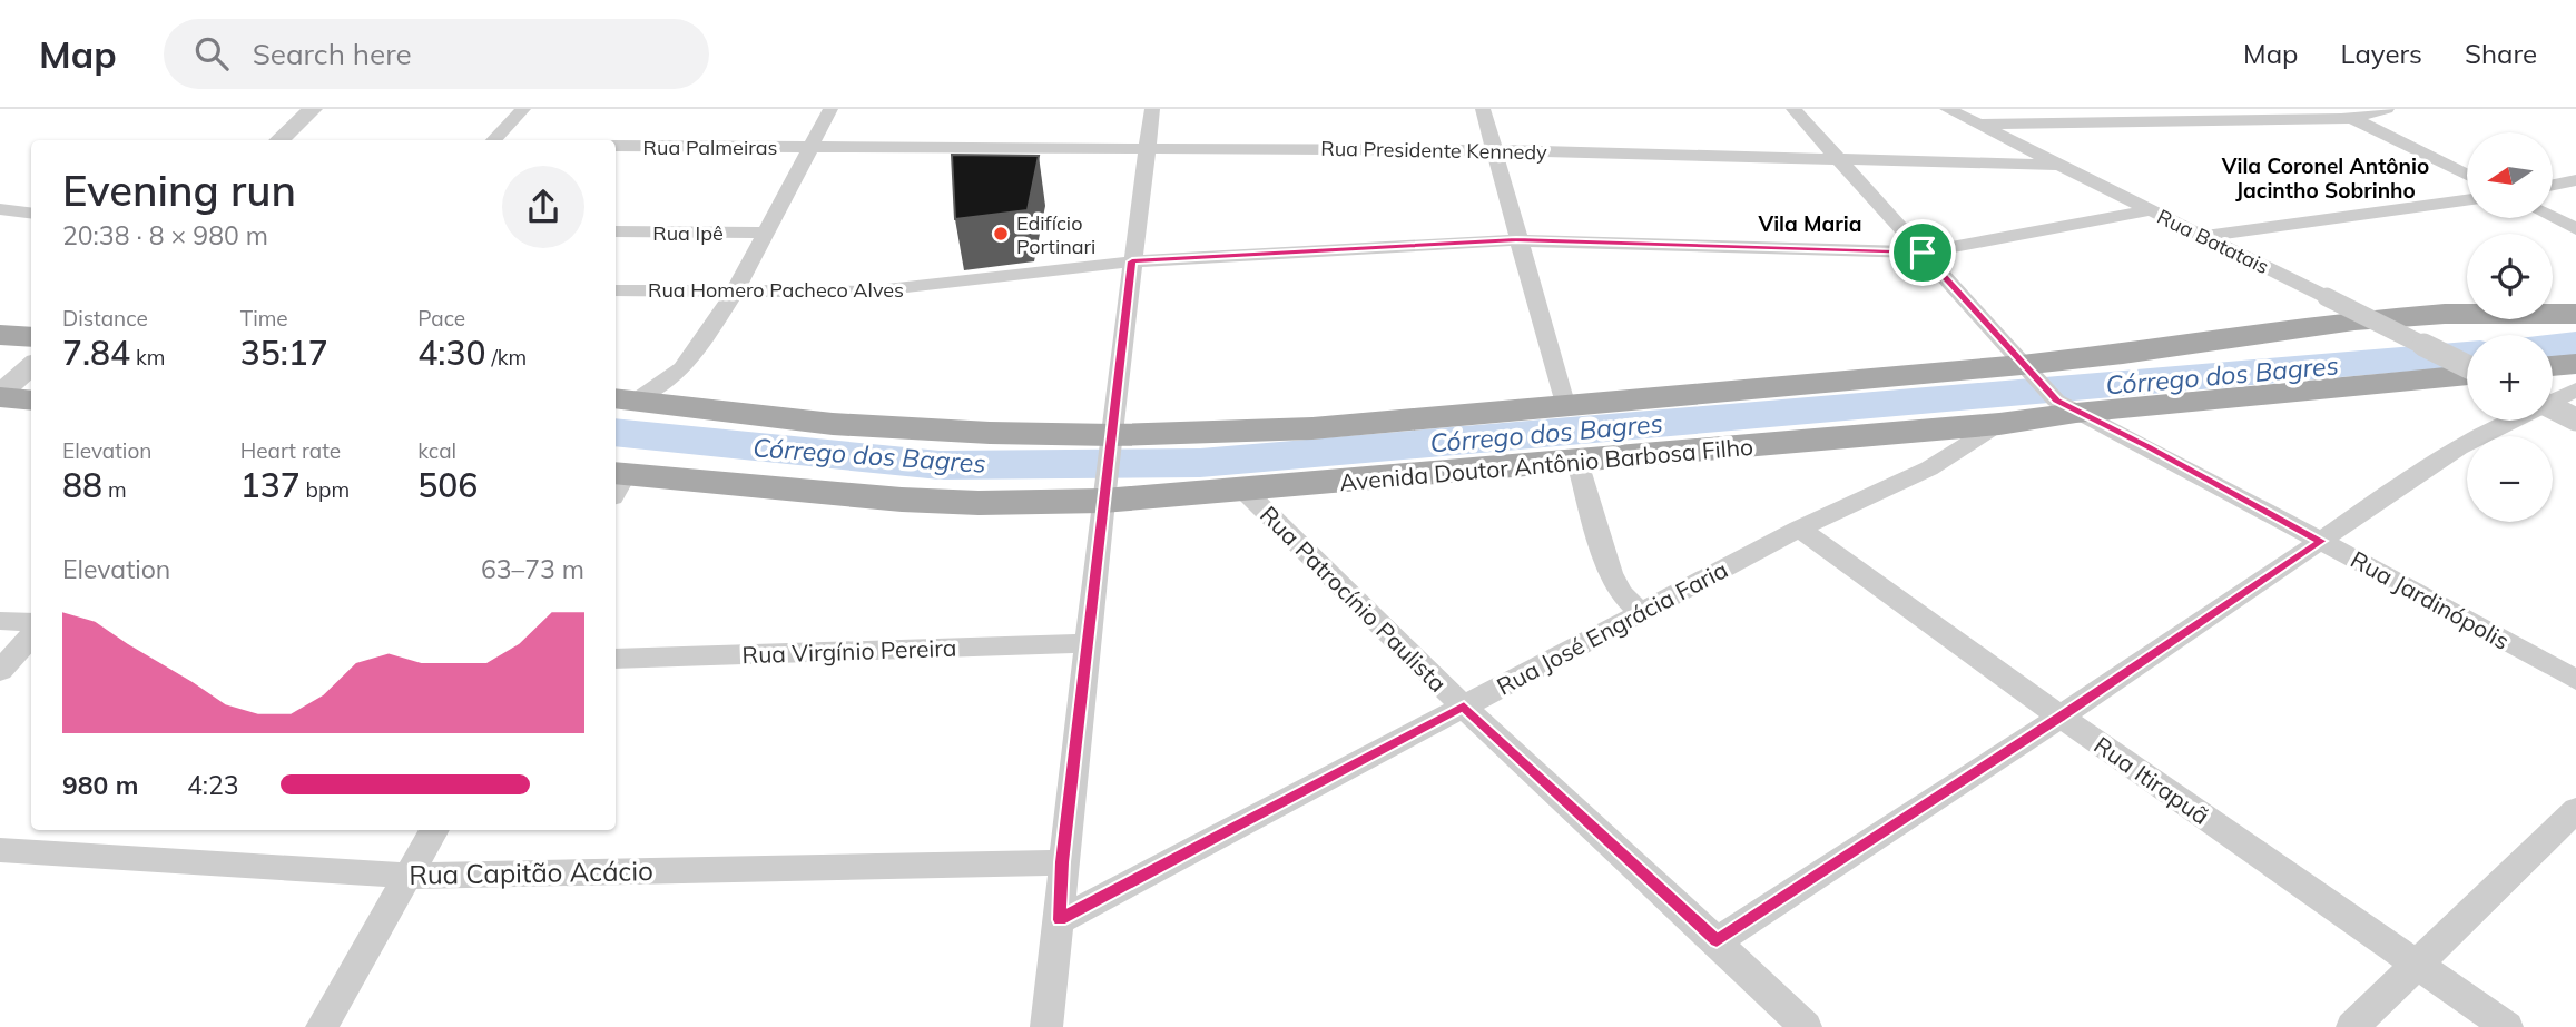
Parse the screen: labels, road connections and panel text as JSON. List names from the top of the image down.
{
  "streets": {
    "main road": ["Avenida Doutor Antônio Barbosa Filho"],
    "street": [
      "Rua Palmeiras",
      "Rua Presidente Kennedy",
      "Rua Ipê",
      "Rua Batatais",
      "Rua Homero Pacheco Alves",
      "Rua Patrocínio Paulista",
      "Rua Jardinópolis",
      "Rua José Engrácia Faria",
      "Rua Virgínio Pereira",
      "Rua Itirapuã",
      "Rua Capitão Acácio"
    ]
  },
  "crossings": [
    ["Rua Palmeiras", "Rua Presidente Kennedy"],
    ["Rua Presidente Kennedy", "Rua Batatais"],
    ["Rua Batatais", "Rua Homero Pacheco Alves"],
    ["Avenida Doutor Antônio Barbosa Filho", "Rua Patrocínio Paulista"],
    ["Avenida Doutor Antônio Barbosa Filho", "Rua Jardinópolis"],
    ["Avenida Doutor Antônio Barbosa Filho", "Rua José Engrácia Faria"],
    ["Rua Patrocínio Paulista", "Rua José Engrácia Faria"],
    ["Rua José Engrácia Faria", "Rua Itirapuã"]
  ],
  "districts": ["Vila Coronel Antônio Jacintho Sobrinho", "Vila Maria"],
  "water": ["Córrego dos Bagres"],
  "places": ["Edifício Portinari"],
  "north": "left",
  "page": {
    "header": "Map",
    "search": "Search here",
    "nav": ["Map", "Layers", "Share"],
    "map_buttons": ["+", "−"],
    "heading": ["Evening run", "20:38 · 8 × 980 m"],
    "stats": [
      ["Distance", "7.84 km"],
      ["Time", "35:17"],
      ["Pace", "4:30 /km"],
      ["Elevation", "88 m"],
      ["Heart rate", "137 bpm"],
      ["kcal", "506"]
    ],
    "chart": ["Elevation", "63–73 m"],
    "list": [
      {
        "name": "980 m",
        "note": "4:23"
      }
    ]
  }
}
